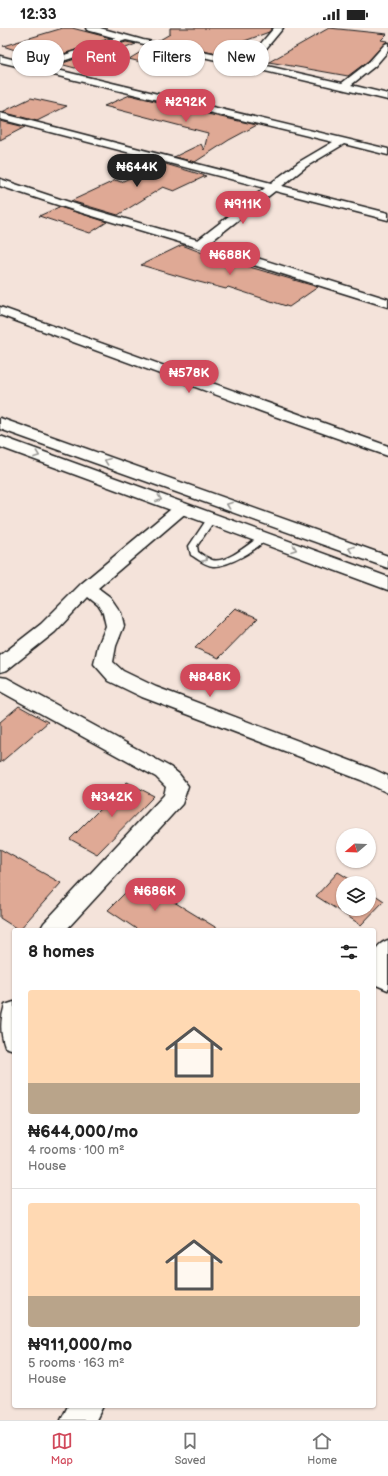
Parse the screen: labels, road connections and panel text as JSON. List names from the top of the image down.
{
  "north": "left",
  "page": {
    "status": "12:33",
    "chip": [
      "Buy",
      "Rent",
      "Filters",
      "New"
    ],
    "price": [
      "₦292K",
      "₦644K",
      "₦911K",
      "₦688K",
      "₦578K",
      "₦848K",
      "₦342K",
      "₦686K"
    ],
    "heading": "8 homes",
    "list": [
      {
        "name": "₦644,000/mo",
        "note": "4 rooms · 100 m² · House"
      },
      {
        "name": "₦911,000/mo",
        "note": "5 rooms · 163 m² · House"
      }
    ],
    "tabs": ["Map", "Saved", "Home"]
  }
}
